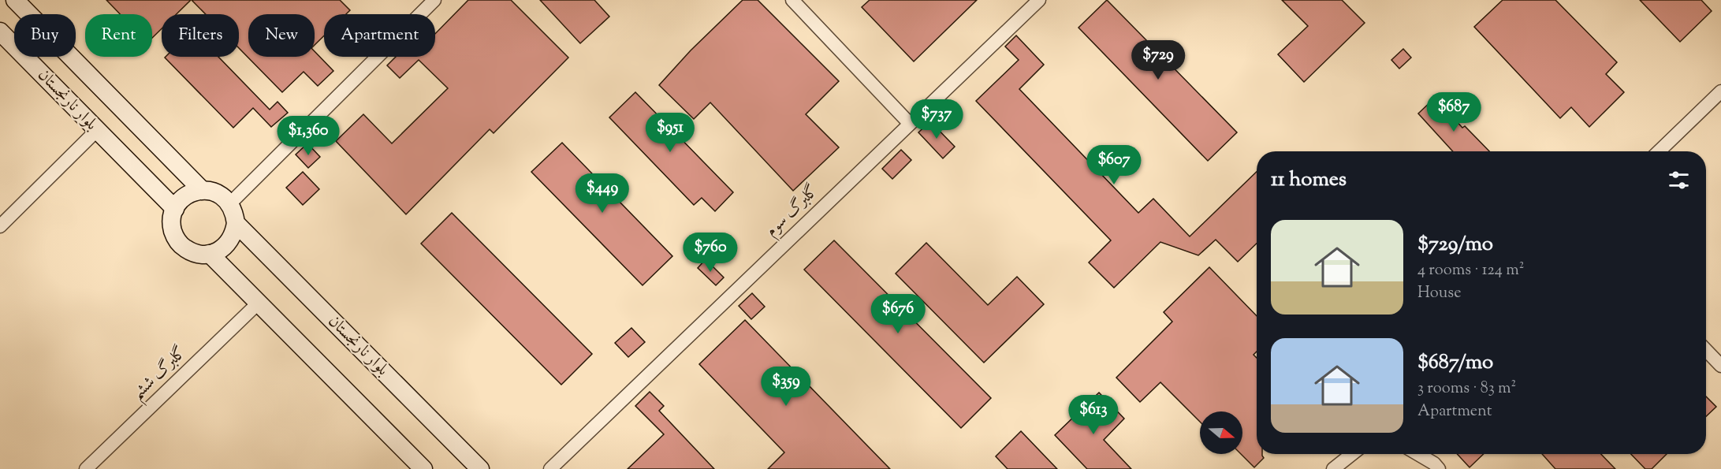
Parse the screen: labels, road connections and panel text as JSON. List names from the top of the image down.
{
  "streets": {
    "street": ["بلوار نارنجستان", "گلبرگ سوم", "گلبرگ ششم"]
  },
  "north": "right",
  "page": {
    "chip": [
      "Buy",
      "Rent",
      "Filters",
      "New",
      "Apartment"
    ],
    "price": [
      "$729",
      "$687",
      "$737",
      "$951",
      "$1,360",
      "$607",
      "$449",
      "$760",
      "$676",
      "$359",
      "$613"
    ],
    "heading": "11 homes",
    "list": [
      {
        "name": "$729/mo",
        "note": "4 rooms · 124 m² · House"
      },
      {
        "name": "$687/mo",
        "note": "3 rooms · 83 m² · Apartment"
      }
    ]
  }
}
